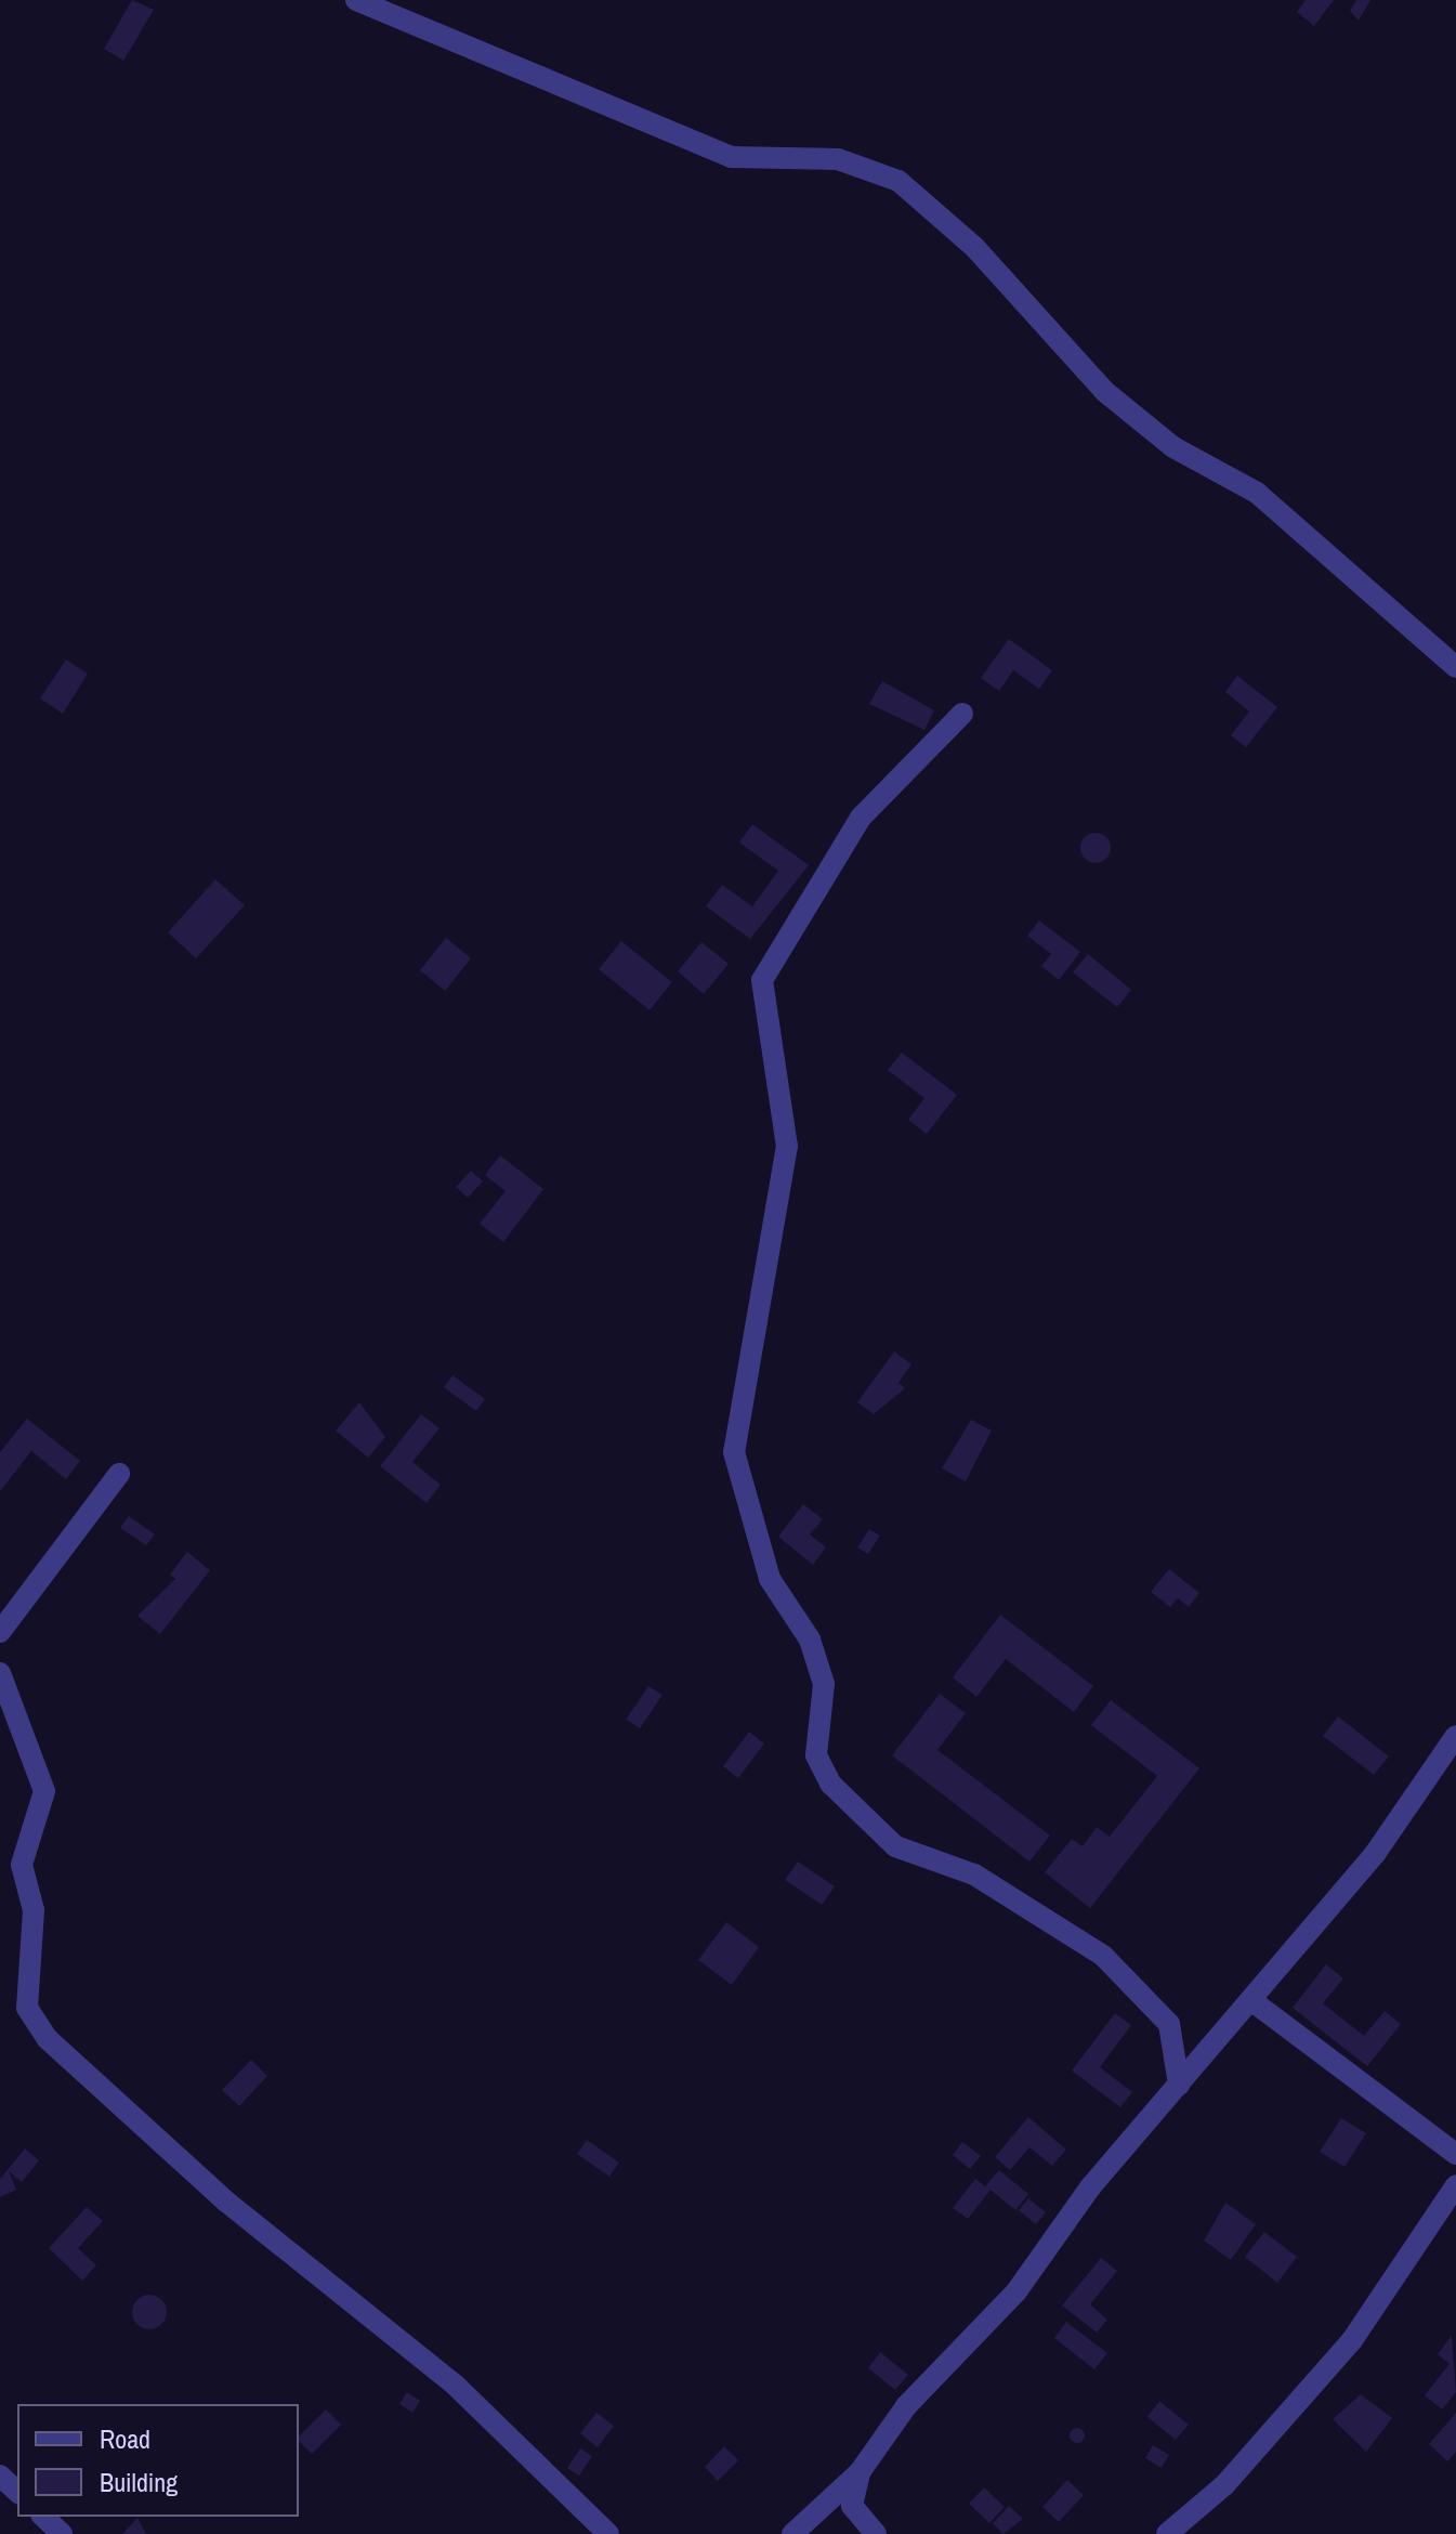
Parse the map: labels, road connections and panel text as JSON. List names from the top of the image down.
{
  "legend": ["Road", "Building"]
}
